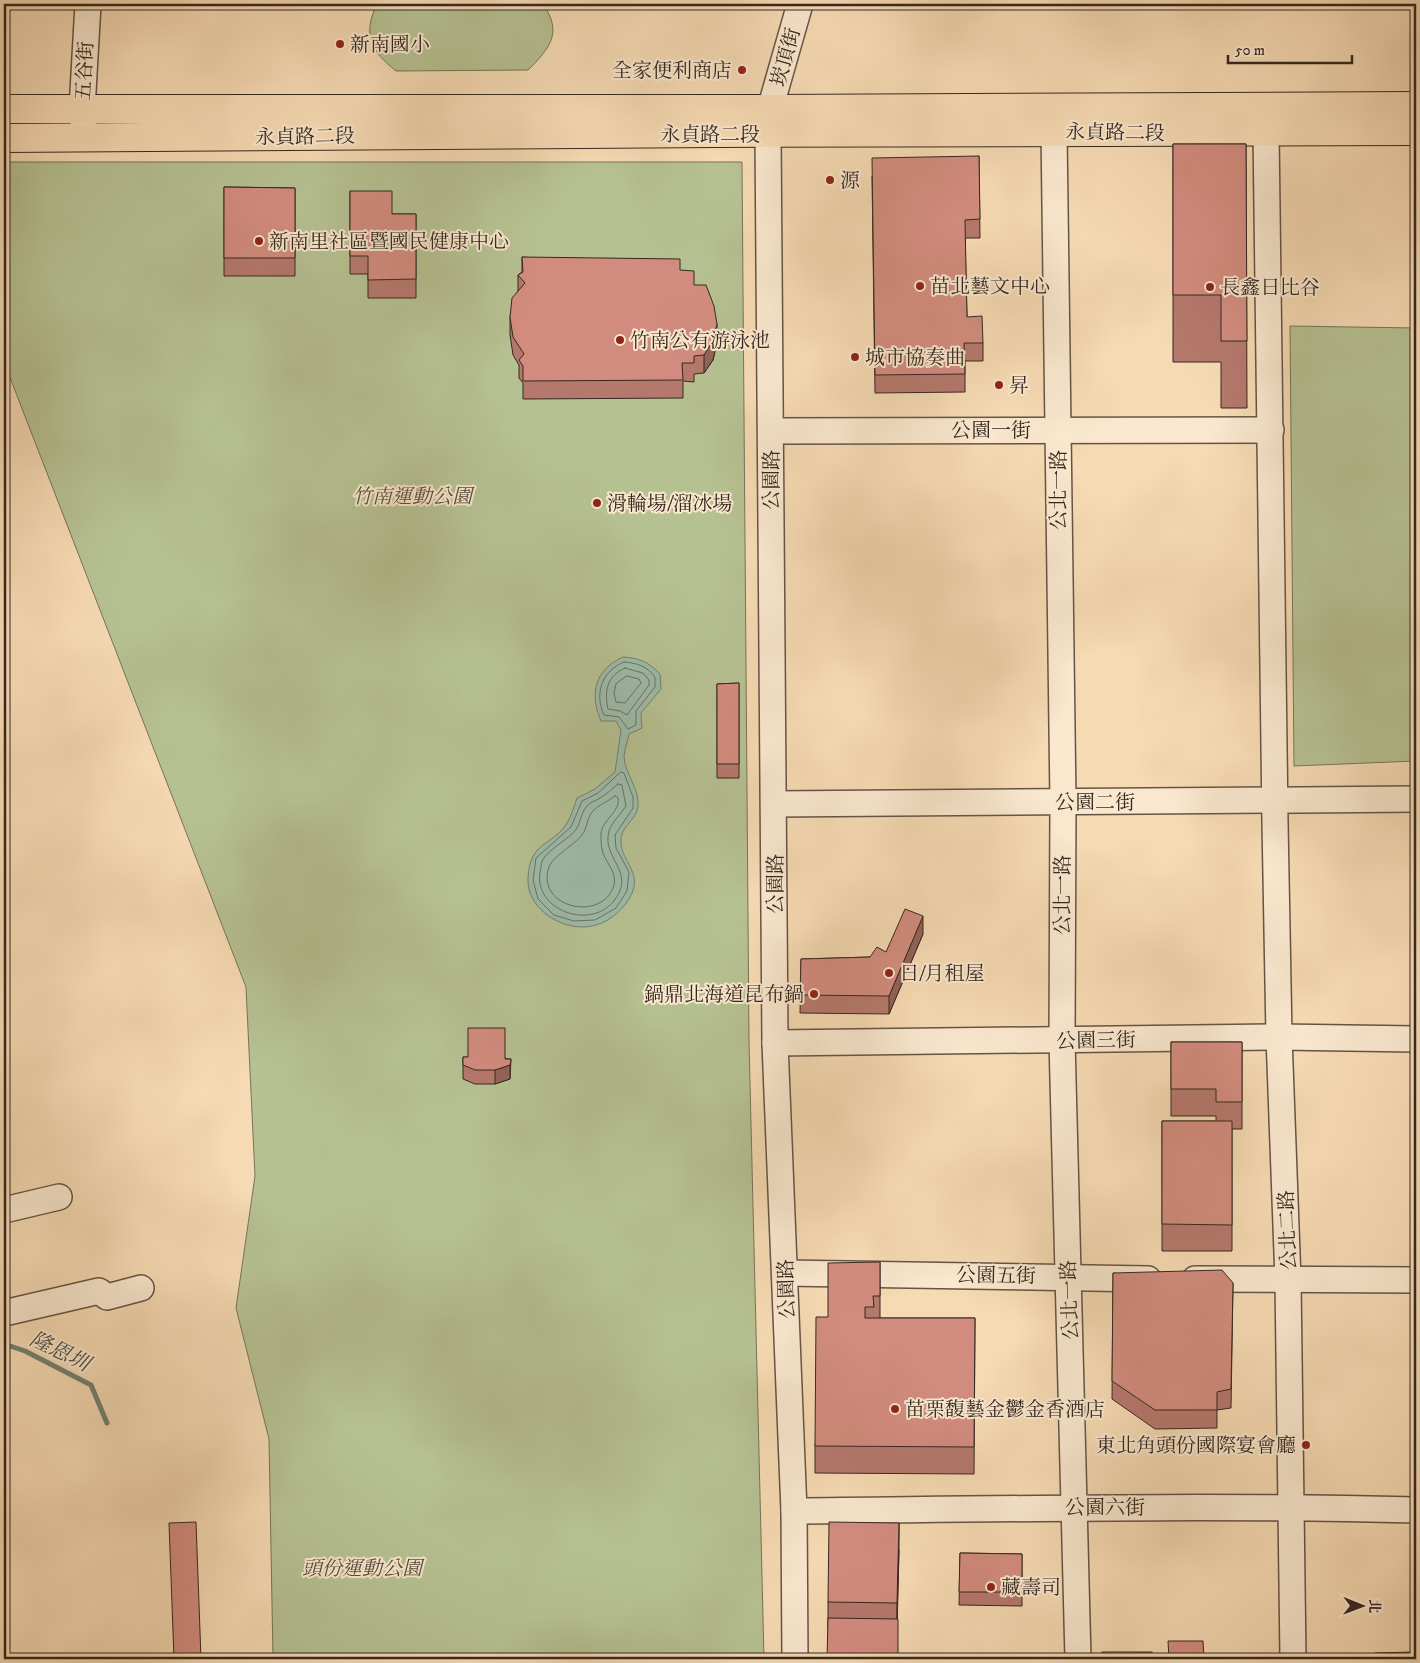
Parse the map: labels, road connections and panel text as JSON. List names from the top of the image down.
{
  "streets": {
    "main road": ["永貞路二段"],
    "street": [
      "崁頂街",
      "五谷街",
      "公園一街",
      "公園路",
      "公北一路",
      "公園二街",
      "公園三街",
      "公北二路",
      "公園五街",
      "公園六街"
    ]
  },
  "crossings": [
    ["崁頂街", "永貞路二段"],
    ["崁頂街", "公園路"],
    ["五谷街", "永貞路二段"],
    ["永貞路二段", "公園路"],
    ["永貞路二段", "公北一路"],
    ["永貞路二段", "公北二路"],
    ["公園一街", "公園路"],
    ["公園一街", "公北一路"],
    ["公園一街", "公北二路"],
    ["公園路", "公園二街"],
    ["公園路", "公園三街"],
    ["公園路", "公園五街"],
    ["公園路", "公園六街"],
    ["公北一路", "公園二街"],
    ["公北一路", "公園三街"],
    ["公北一路", "公園五街"],
    ["公北一路", "公園六街"],
    ["公園二街", "公北二路"],
    ["公園三街", "公北二路"],
    ["公北二路", "公園五街"],
    ["公北二路", "公園六街"]
  ],
  "water": ["隆恩圳"],
  "parks": ["竹南運動公園", "頭份運動公園"],
  "places": [
    "新南國小",
    "全家便利商店",
    "源",
    "新南里社區暨國民健康中心",
    "苗北藝文中心",
    "長鑫日比谷",
    "竹南公有游泳池",
    "城市協奏曲",
    "昇",
    "滑輪場/溜冰場",
    "日/月租屋",
    "鍋鼎北海道昆布鍋",
    "苗栗馥藝金鬱金香酒店",
    "東北角頭份國際宴會廳",
    "藏壽司"
  ],
  "scale_bar": "50 m",
  "north": "right"
}
